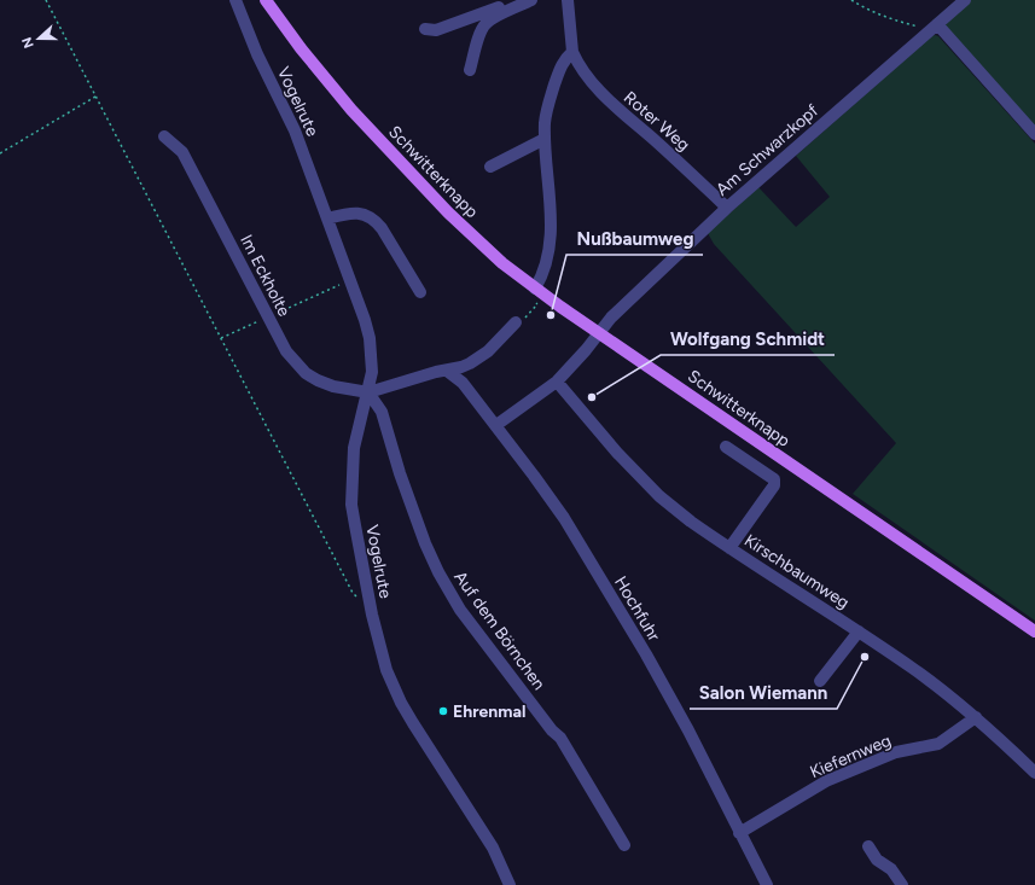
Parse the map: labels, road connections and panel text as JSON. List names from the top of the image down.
{
  "streets": {
    "main road": ["Schwitterknapp"],
    "street": [
      "Vogelrute",
      "Roter Weg",
      "Am Schwarzkopf",
      "Im Eckholte",
      "Kirschbaumweg",
      "Hochfuhr",
      "Auf dem Börnchen",
      "Kiefernweg"
    ]
  },
  "crossings": [
    ["Vogelrute", "Im Eckholte"],
    ["Vogelrute", "Auf dem Börnchen"],
    ["Roter Weg", "Am Schwarzkopf"],
    ["Am Schwarzkopf", "Schwitterknapp"],
    ["Am Schwarzkopf", "Kirschbaumweg"],
    ["Am Schwarzkopf", "Hochfuhr"],
    ["Im Eckholte", "Auf dem Börnchen"],
    ["Kirschbaumweg", "Kiefernweg"],
    ["Hochfuhr", "Kiefernweg"]
  ],
  "places": [
    "Nußbaumweg",
    "Wolfgang Schmidt",
    "Salon Wiemann",
    "Ehrenmal"
  ],
  "north": "left"
}
